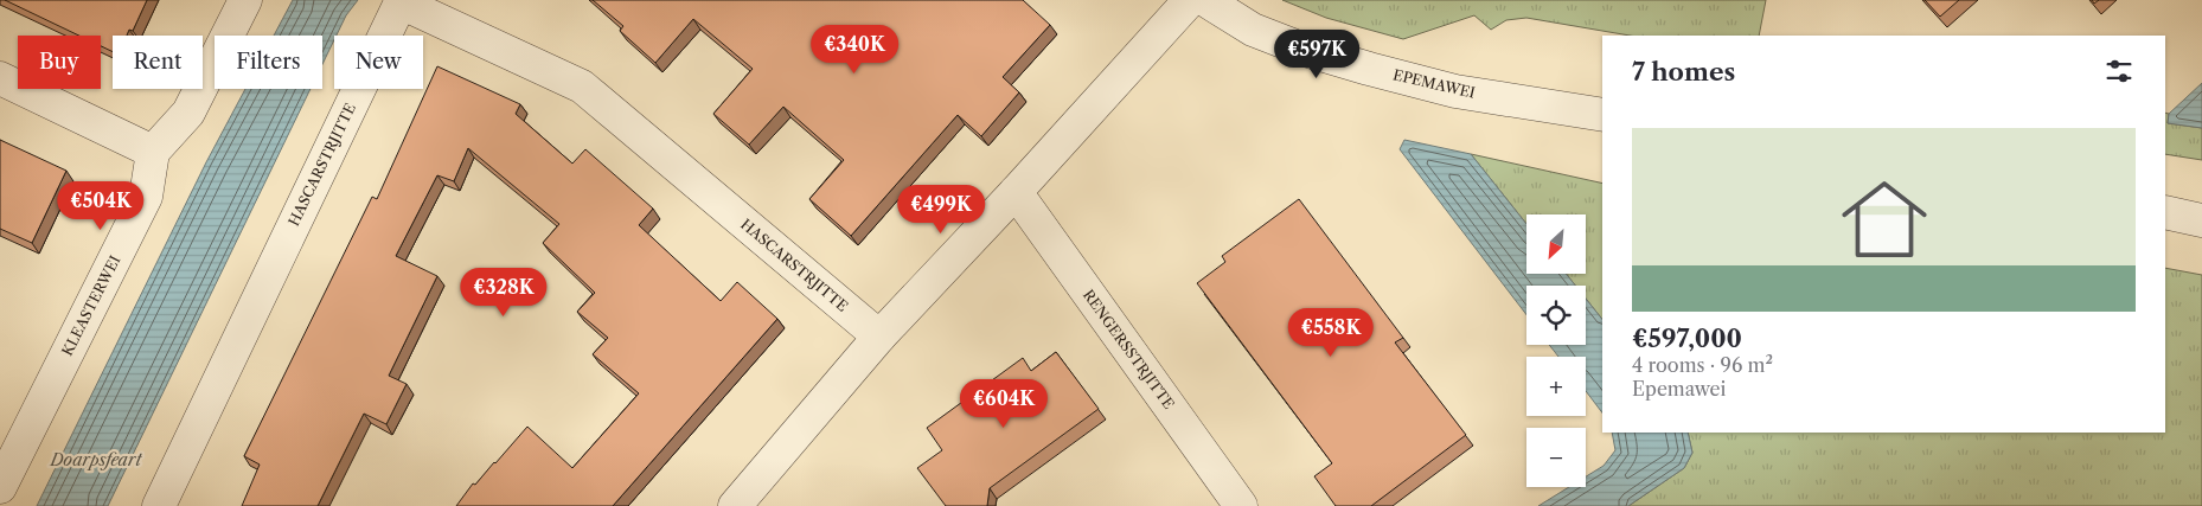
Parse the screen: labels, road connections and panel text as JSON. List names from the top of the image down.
{
  "streets": {
    "street": [
      "EPEMAWEI",
      "HASCARSTRJITTE",
      "KLEASTERWEI",
      "RENGERSSTRJITTE"
    ]
  },
  "water": ["Doarpsfeart"],
  "north": "bottom left",
  "page": {
    "price": [
      "€340K",
      "€597K",
      "€504K",
      "€499K",
      "€328K",
      "€558K",
      "€604K"
    ],
    "chip": [
      "Buy",
      "Rent",
      "Filters",
      "New"
    ],
    "heading": "7 homes",
    "list": [
      {
        "name": "€597,000",
        "note": "4 rooms · 96 m² · Epemawei"
      }
    ],
    "map_buttons": ["+", "−"]
  }
}
